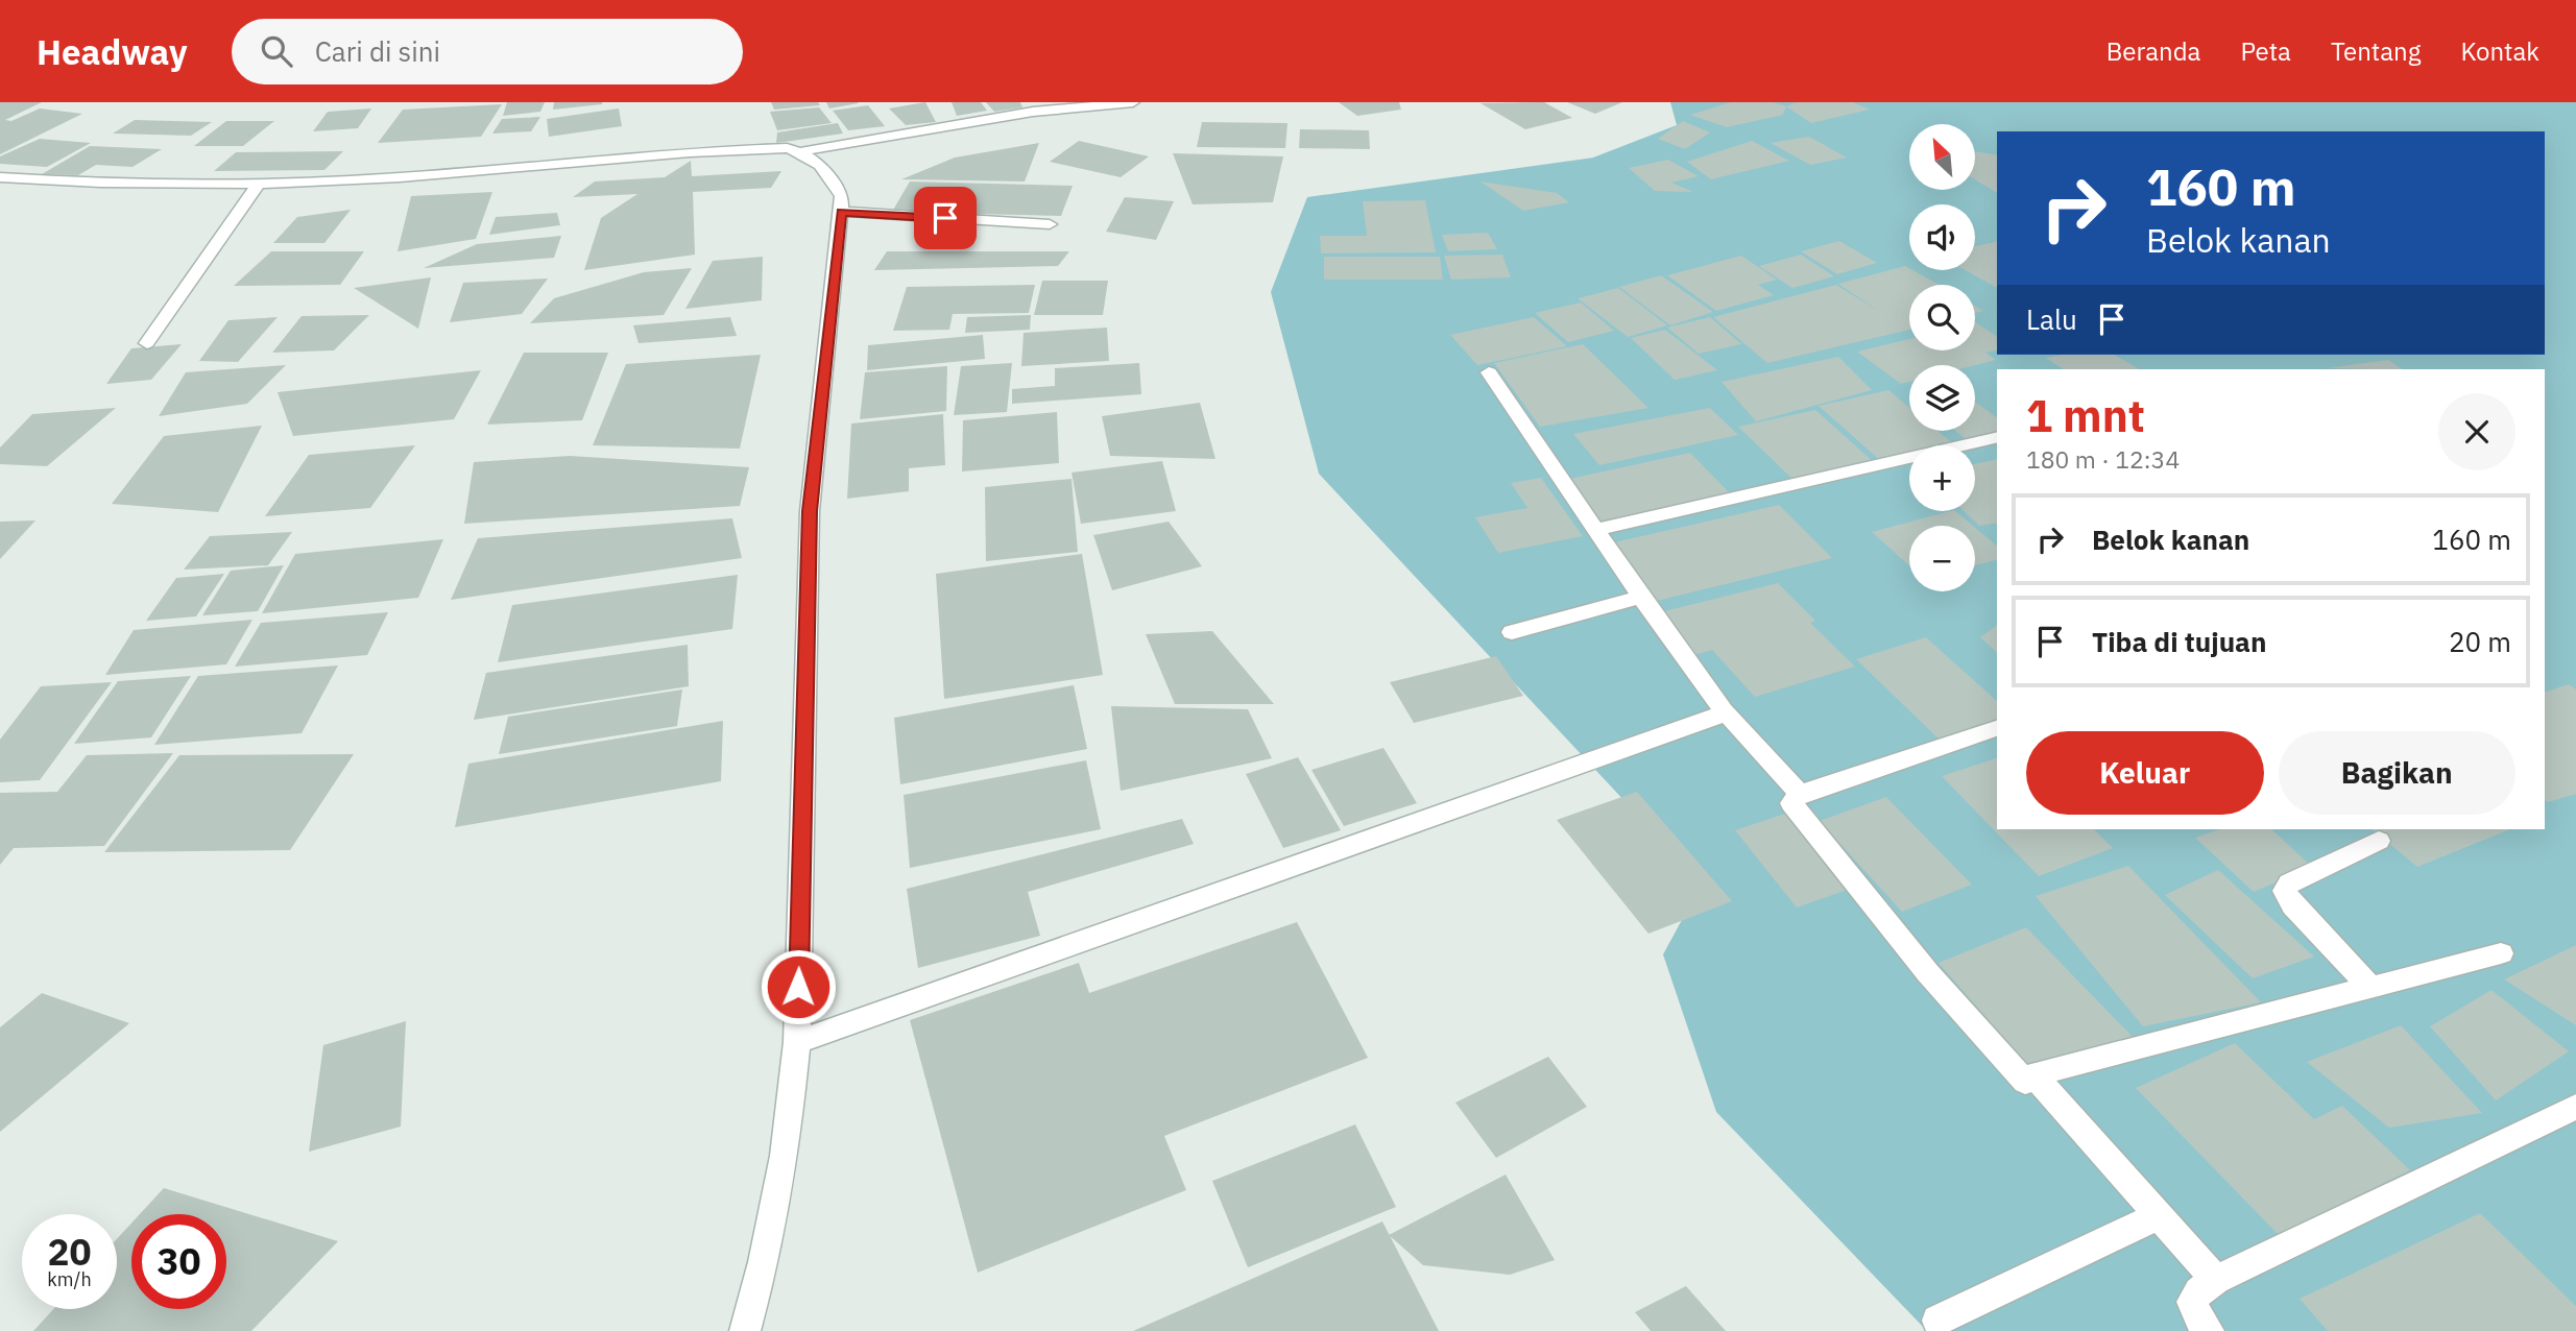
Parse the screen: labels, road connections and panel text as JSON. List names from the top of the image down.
{
  "north": "top left",
  "page": {
    "header": "Headway",
    "search": "Cari di sini",
    "nav": [
      "Beranda",
      "Peta",
      "Tentang",
      "Kontak"
    ],
    "map_buttons": ["+", "−"],
    "turn": ["160 m", "Belok kanan"],
    "then": "Lalu",
    "heading": ["1 mnt", "180 m · 12:34"],
    "list": [
      {
        "name": "Belok kanan",
        "value": "160 m"
      },
      {
        "name": "Tiba di tujuan",
        "value": "20 m"
      }
    ],
    "buttons": ["Keluar", "Bagikan"],
    "speed": "20 km/h",
    "limit": "30"
  }
}
